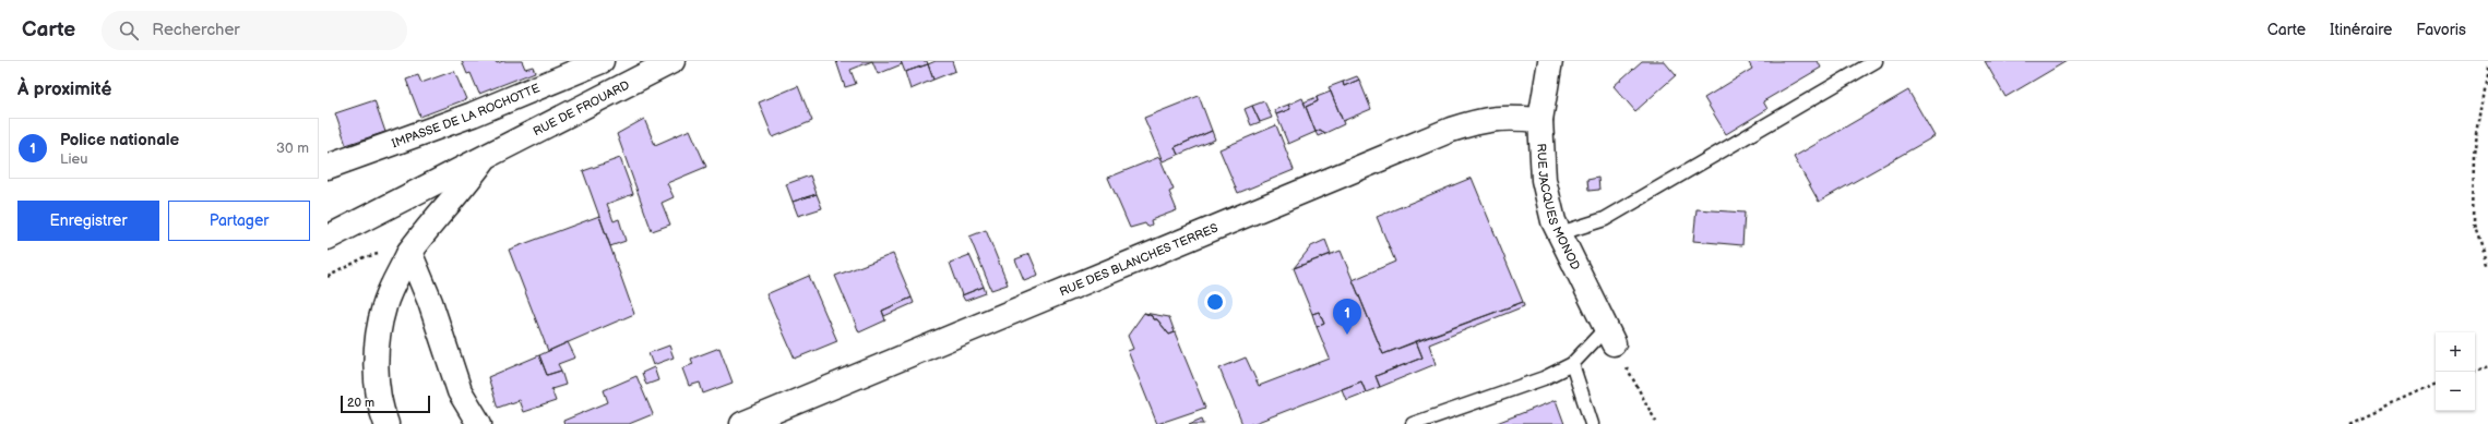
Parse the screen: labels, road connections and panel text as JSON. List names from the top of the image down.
{
  "streets": {
    "main road": [
      "RUE DE FROUARD",
      "IMPASSE DE LA ROCHOTTE",
      "RUE JACQUES MONOD",
      "RUE DES BLANCHES TERRES"
    ]
  },
  "crossings": [
    ["RUE JACQUES MONOD", "RUE DES BLANCHES TERRES"]
  ],
  "scale_bar": "20 m",
  "page": {
    "header": "Carte",
    "search": "Rechercher",
    "nav": ["Carte", "Itinéraire", "Favoris"],
    "heading": "À proximité",
    "list": [
      {
        "mark": "1",
        "name": "Police nationale",
        "note": "Lieu",
        "value": "30 m"
      }
    ],
    "buttons": ["Enregistrer", "Partager"],
    "pins": "1",
    "map_buttons": ["+", "−"],
    "scale": "20 m"
  }
}
